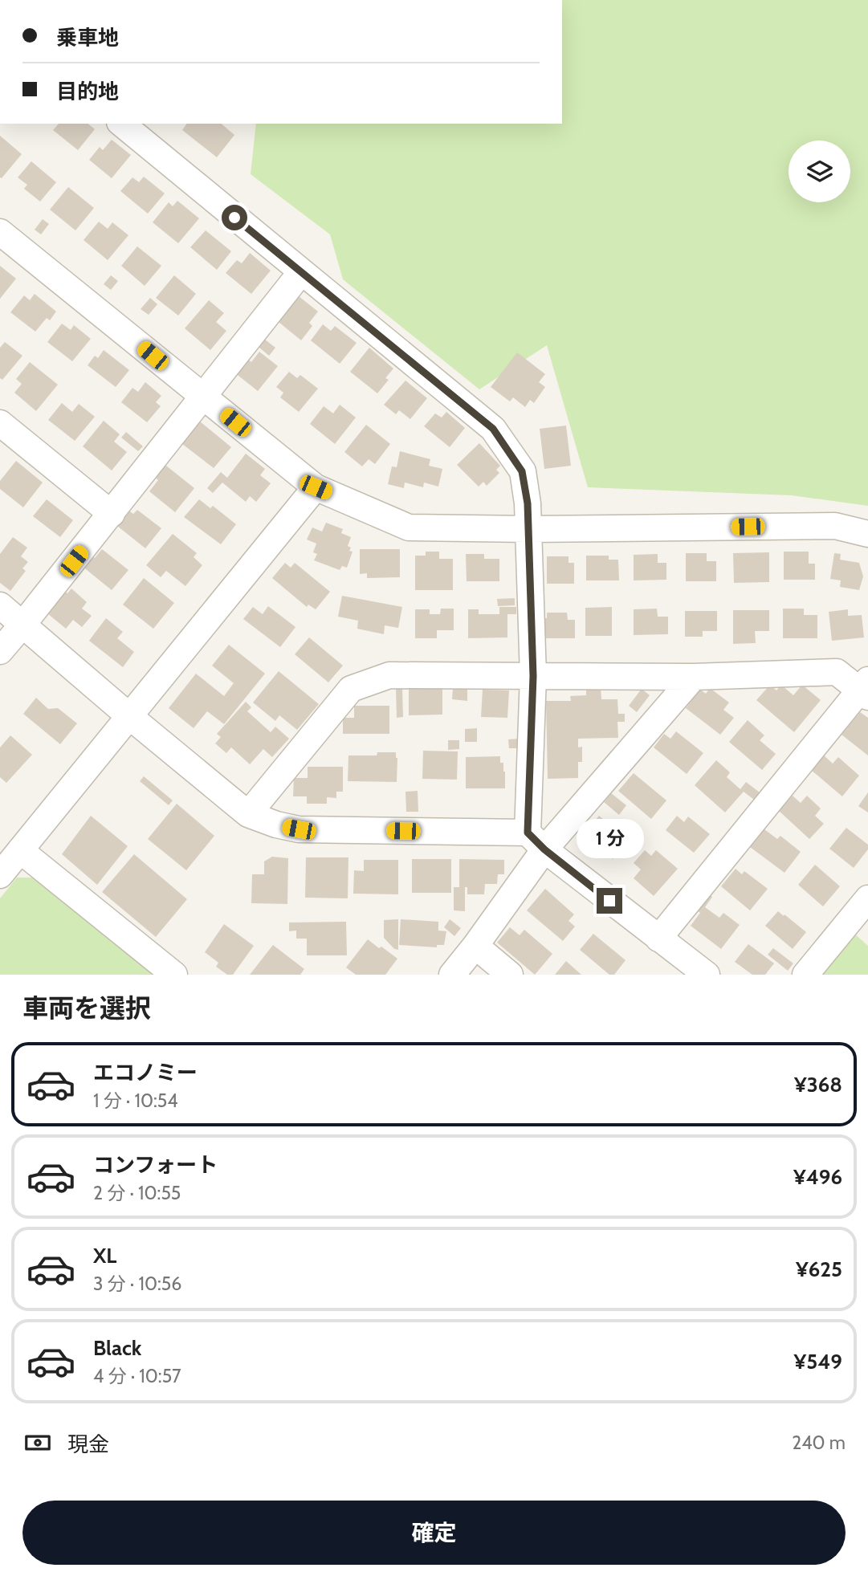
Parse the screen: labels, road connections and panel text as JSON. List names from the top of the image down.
{
  "page": {
    "banner": ["乗車地", "目的地"],
    "bubble": "1 分",
    "heading": "車両を選択",
    "list": [
      {
        "name": "エコノミー",
        "note": "1 分 · 10:54",
        "value": "¥368"
      },
      {
        "name": "コンフォート",
        "note": "2 分 · 10:55",
        "value": "¥496"
      },
      {
        "name": "XL",
        "note": "3 分 · 10:56",
        "value": "¥625"
      },
      {
        "name": "Black",
        "note": "4 分 · 10:57",
        "value": "¥549"
      }
    ],
    "pay": ["現金", "240 m"],
    "buttons": "確定"
  }
}
